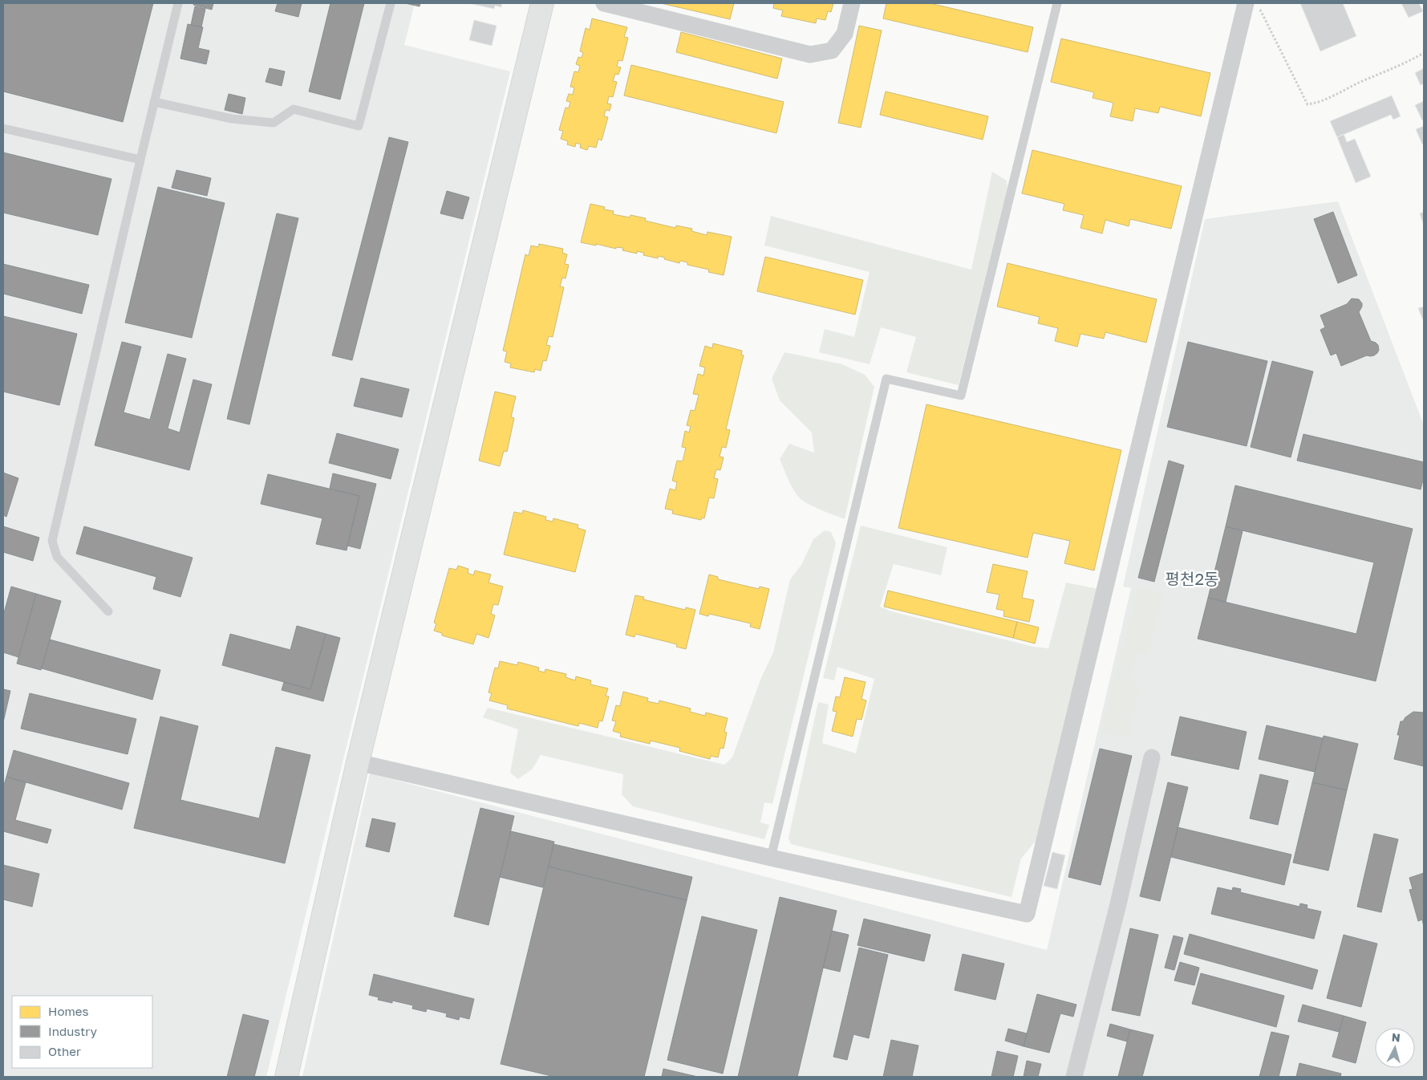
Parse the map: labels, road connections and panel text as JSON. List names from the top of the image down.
{
  "districts": ["평천2동"],
  "legend": ["Homes", "Industry", "Other"],
  "north": "top"
}
